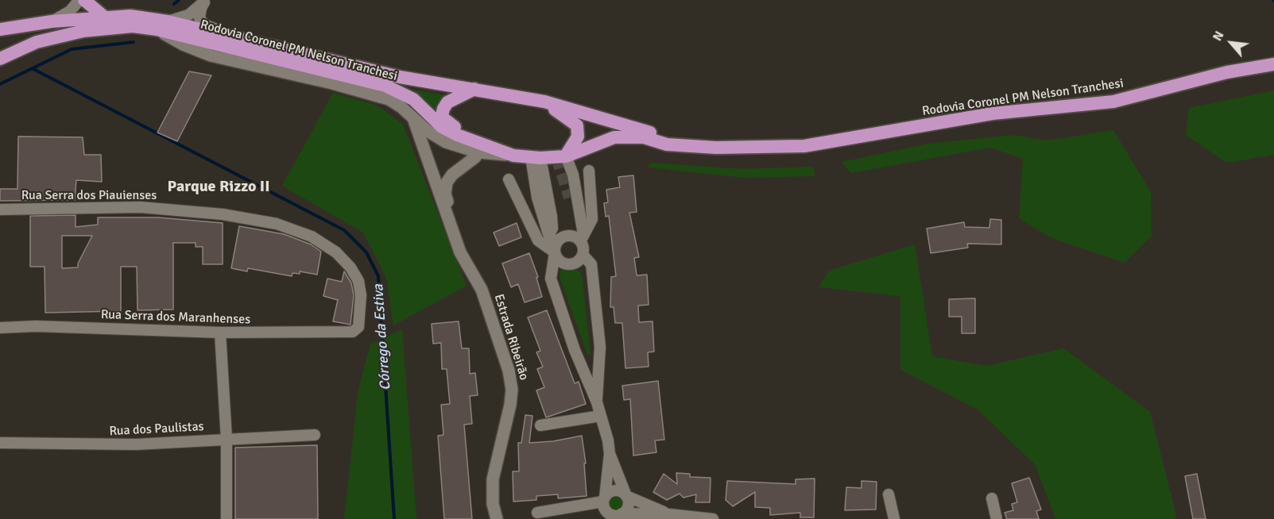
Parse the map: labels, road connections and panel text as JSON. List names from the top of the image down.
{
  "streets": {
    "highway": ["Rodovia Coronel PM Nelson Tranchesi"],
    "street": [
      "Rua Serra dos Piauienses",
      "Rua Serra dos Maranhenses",
      "Estrada Ribeirão",
      "Rua dos Paulistas"
    ]
  },
  "crossings": [
    ["Rua Serra dos Piauienses", "Rua Serra dos Maranhenses"]
  ],
  "districts": ["Parque Rizzo II"],
  "water": ["Córrego da Estiva"],
  "north": "top left"
}
